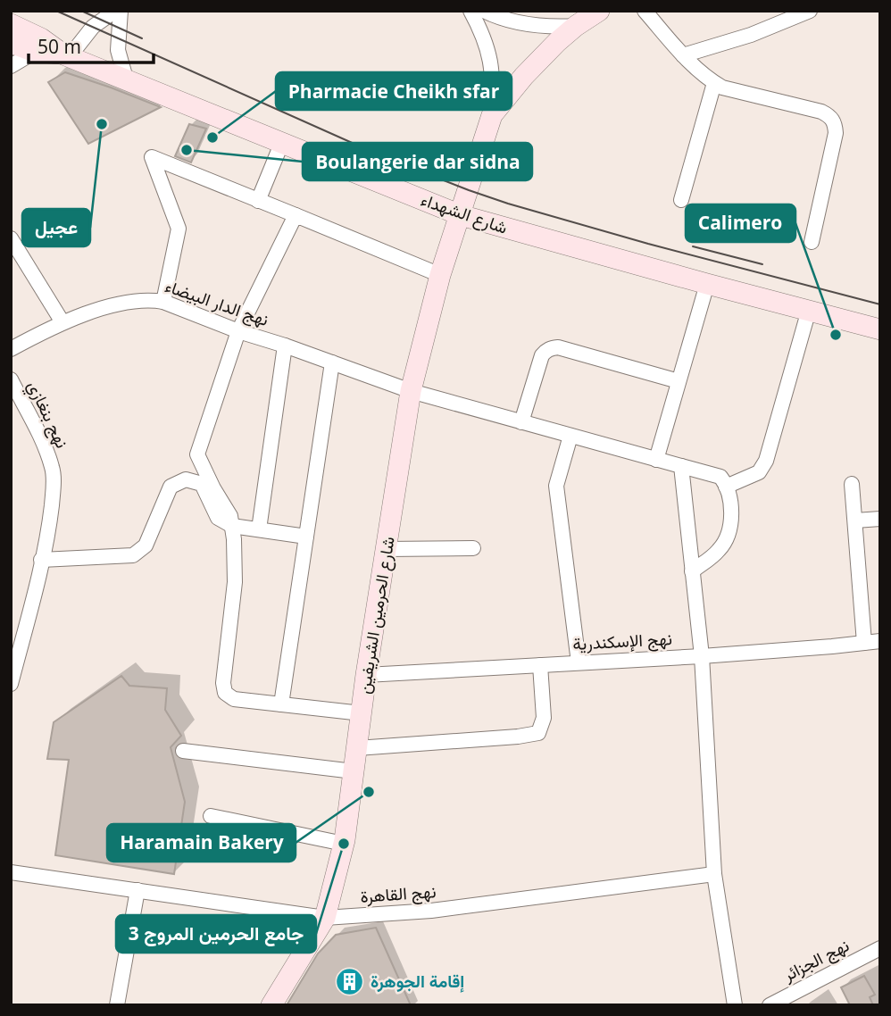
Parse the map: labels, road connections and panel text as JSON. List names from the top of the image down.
{
  "streets": {
    "street": [
      "شارع الشهداء",
      "نهج الدار البيضاء",
      "نهج بنغازي",
      "شارع الحرمين الشريفين",
      "نهج الإسكندرية",
      "نهج القاهرة",
      "نهج الجزائر"
    ]
  },
  "crossings": [
    ["شارع الشهداء", "شارع الحرمين الشريفين"],
    ["نهج الدار البيضاء", "شارع الحرمين الشريفين"],
    ["شارع الحرمين الشريفين", "نهج الإسكندرية"],
    ["شارع الحرمين الشريفين", "نهج القاهرة"]
  ],
  "places": {
    "other": [
      "عجيل",
      "Pharmacie Cheikh sfar",
      "Boulangerie dar sidna",
      "Calimero",
      "Haramain Bakery",
      "جامع الحرمين المروج 3"
    ],
    "building": ["إقامة الجوهرة"]
  },
  "scale_bar": "50 m"
}
